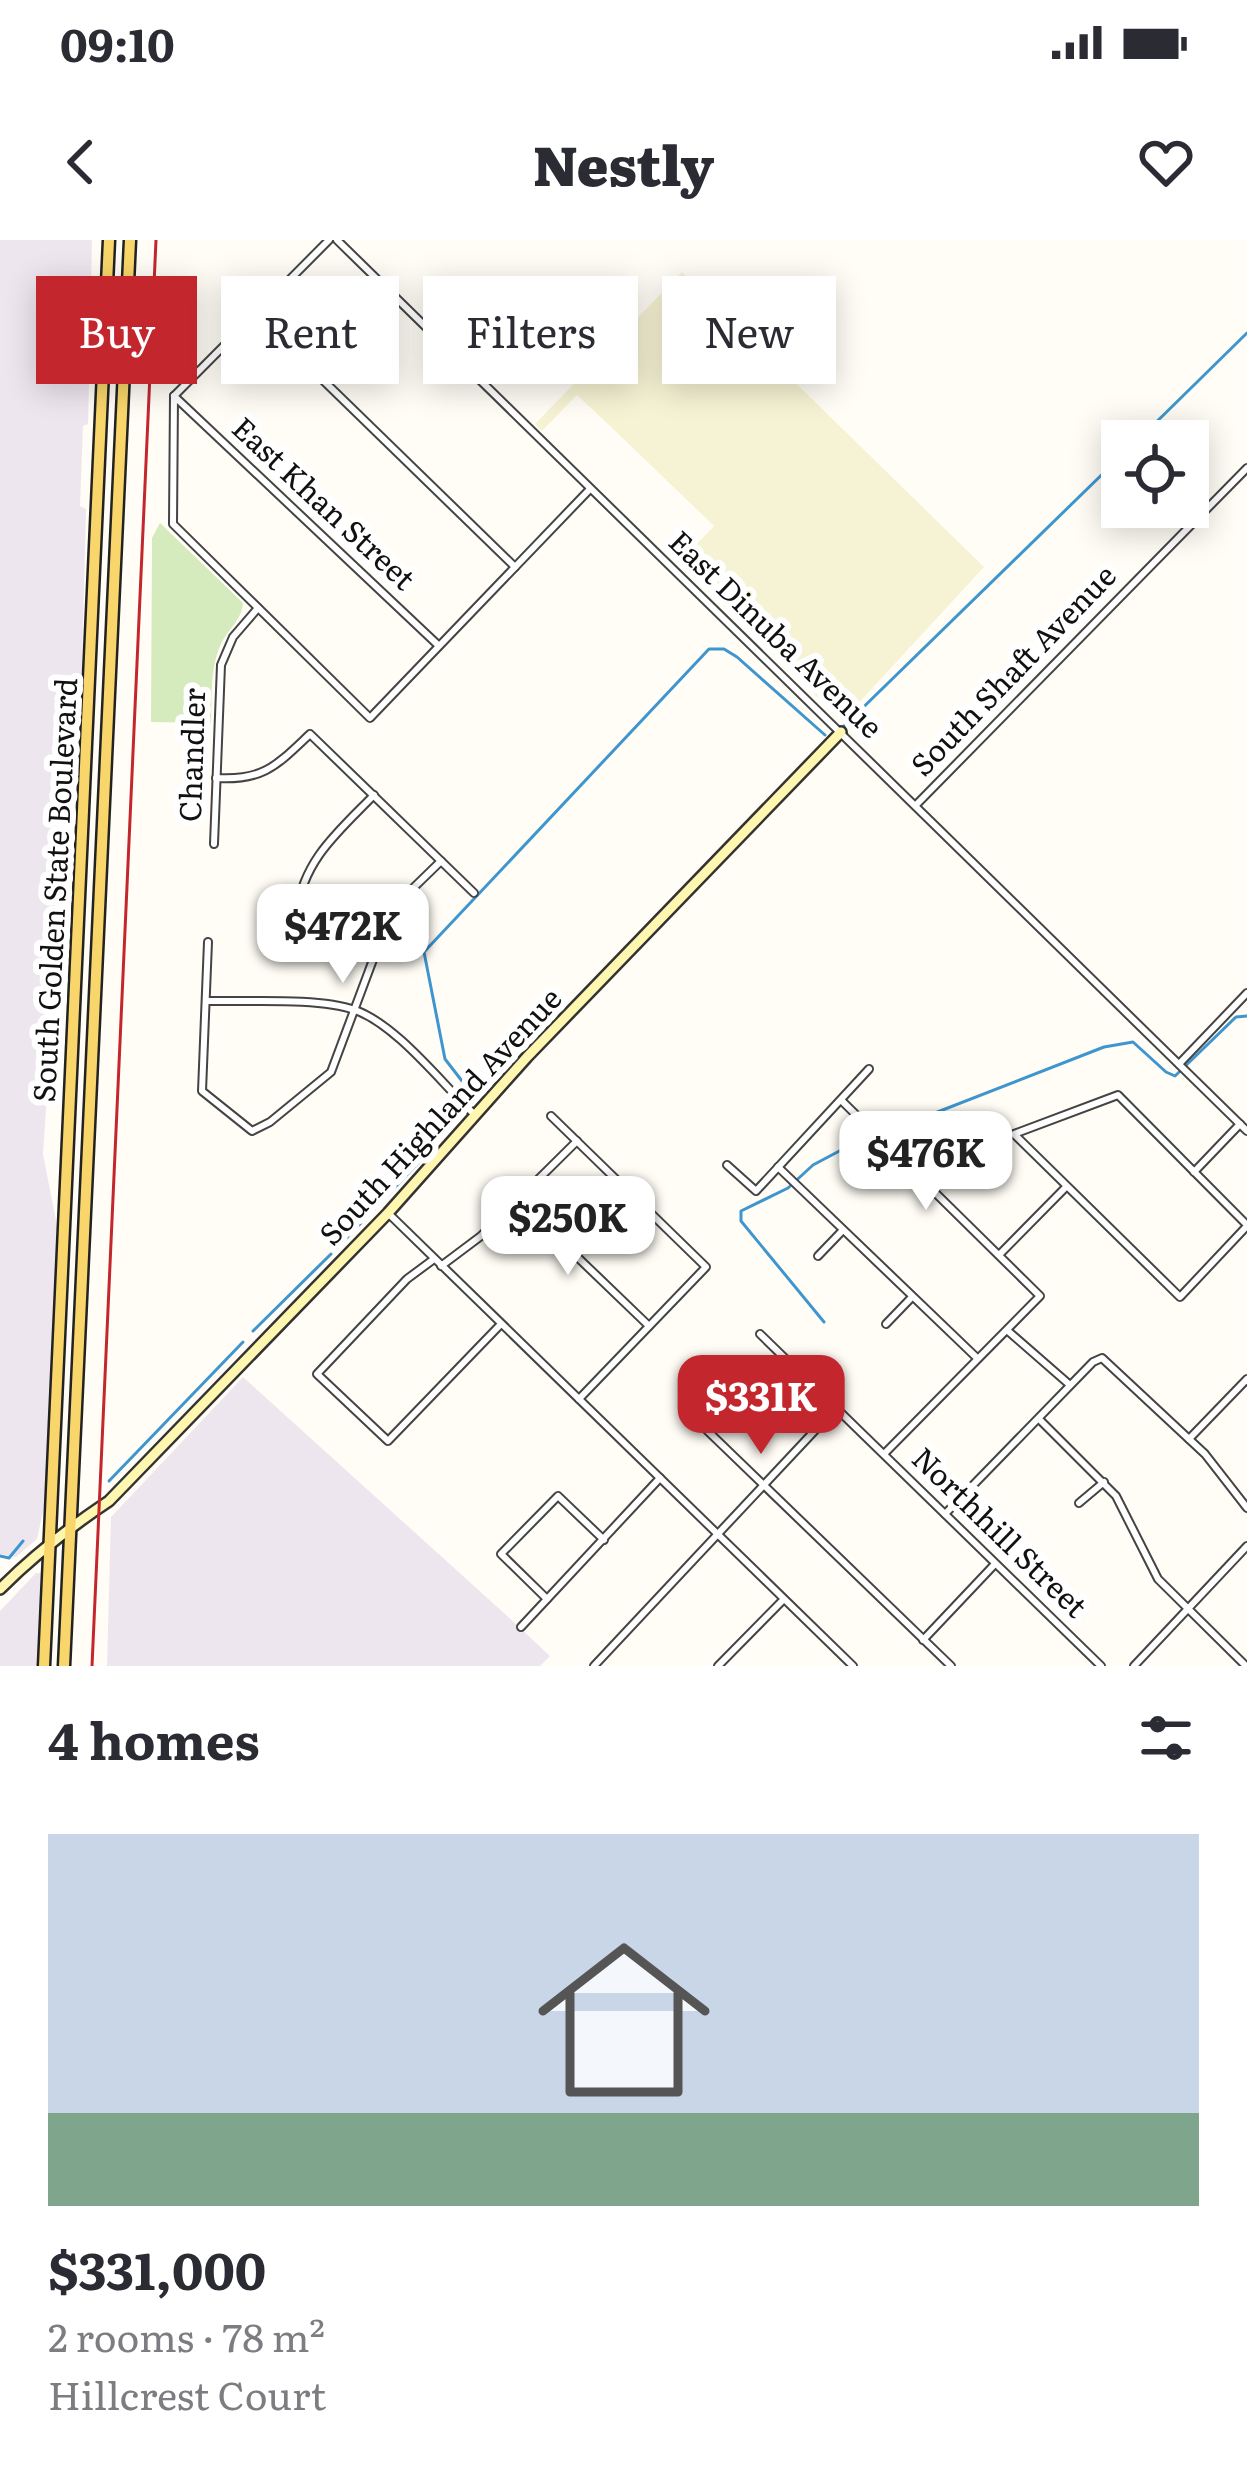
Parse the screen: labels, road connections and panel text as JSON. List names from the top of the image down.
{
  "streets": {
    "main road": ["South Golden State Boulevard"],
    "street": [
      "East Khan Street",
      "East Dinuba Avenue",
      "South Shaft Avenue",
      "Chandler",
      "South Highland Avenue",
      "Northhill Street"
    ]
  },
  "crossings": [
    ["East Dinuba Avenue", "South Shaft Avenue"],
    ["East Dinuba Avenue", "South Highland Avenue"],
    ["South Golden State Boulevard", "South Highland Avenue"]
  ],
  "page": {
    "status": "09:10",
    "header": "Nestly",
    "chip": [
      "Buy",
      "Rent",
      "Filters",
      "New"
    ],
    "price": [
      "$472K",
      "$476K",
      "$250K",
      "$331K"
    ],
    "heading": "4 homes",
    "list": [
      {
        "name": "$331,000",
        "note": "2 rooms · 78 m² · Hillcrest Court"
      }
    ]
  }
}
